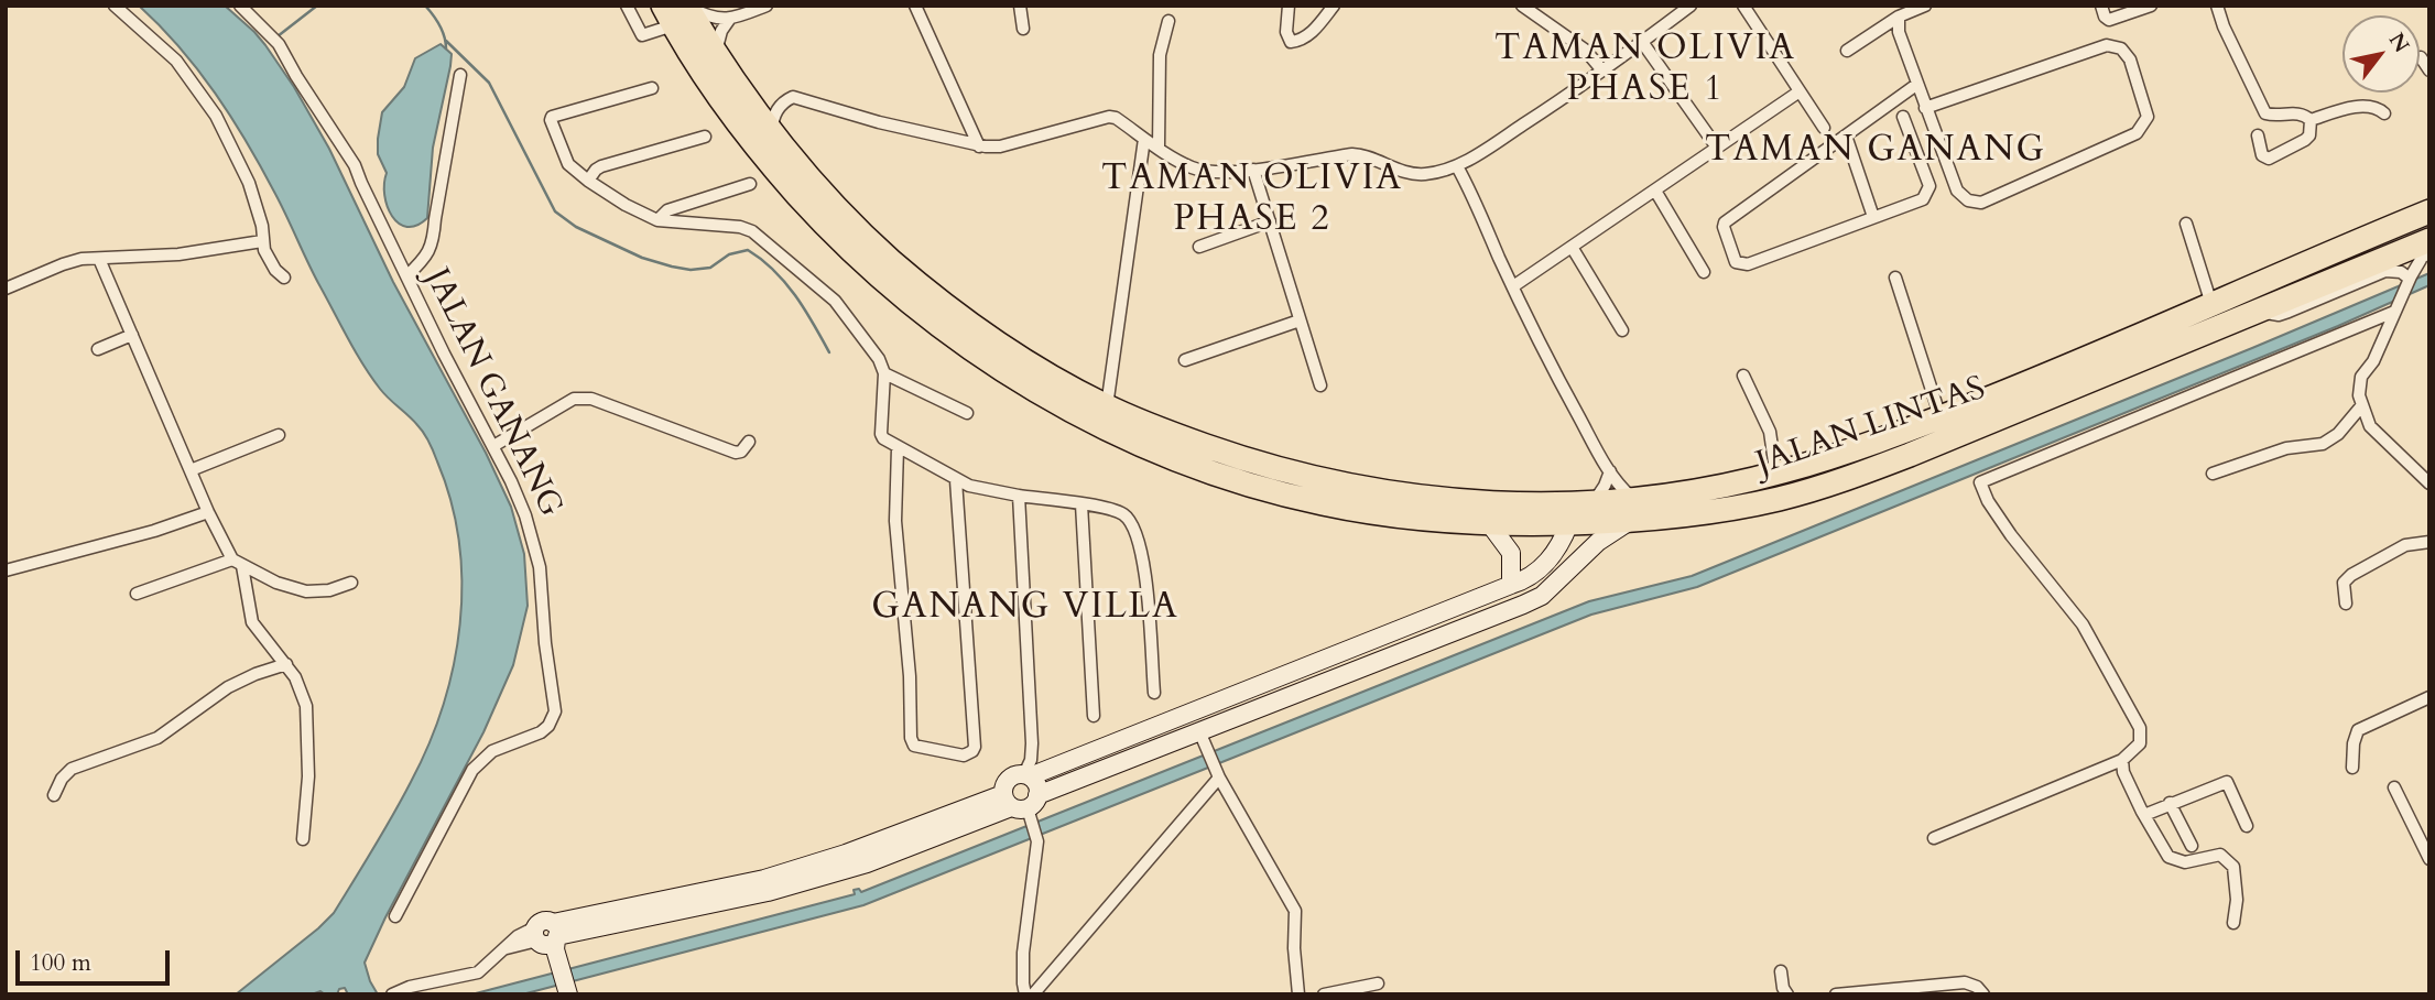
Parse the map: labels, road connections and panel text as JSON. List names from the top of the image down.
{
  "streets": {
    "highway": ["JALAN LINTAS"],
    "street": ["JALAN GANANG"]
  },
  "districts": [
    "TAMAN OLIVIA PHASE 1",
    "TAMAN GANANG",
    "TAMAN OLIVIA PHASE 2",
    "GANANG VILLA"
  ],
  "scale_bar": "100 m",
  "north": "top right"
}
